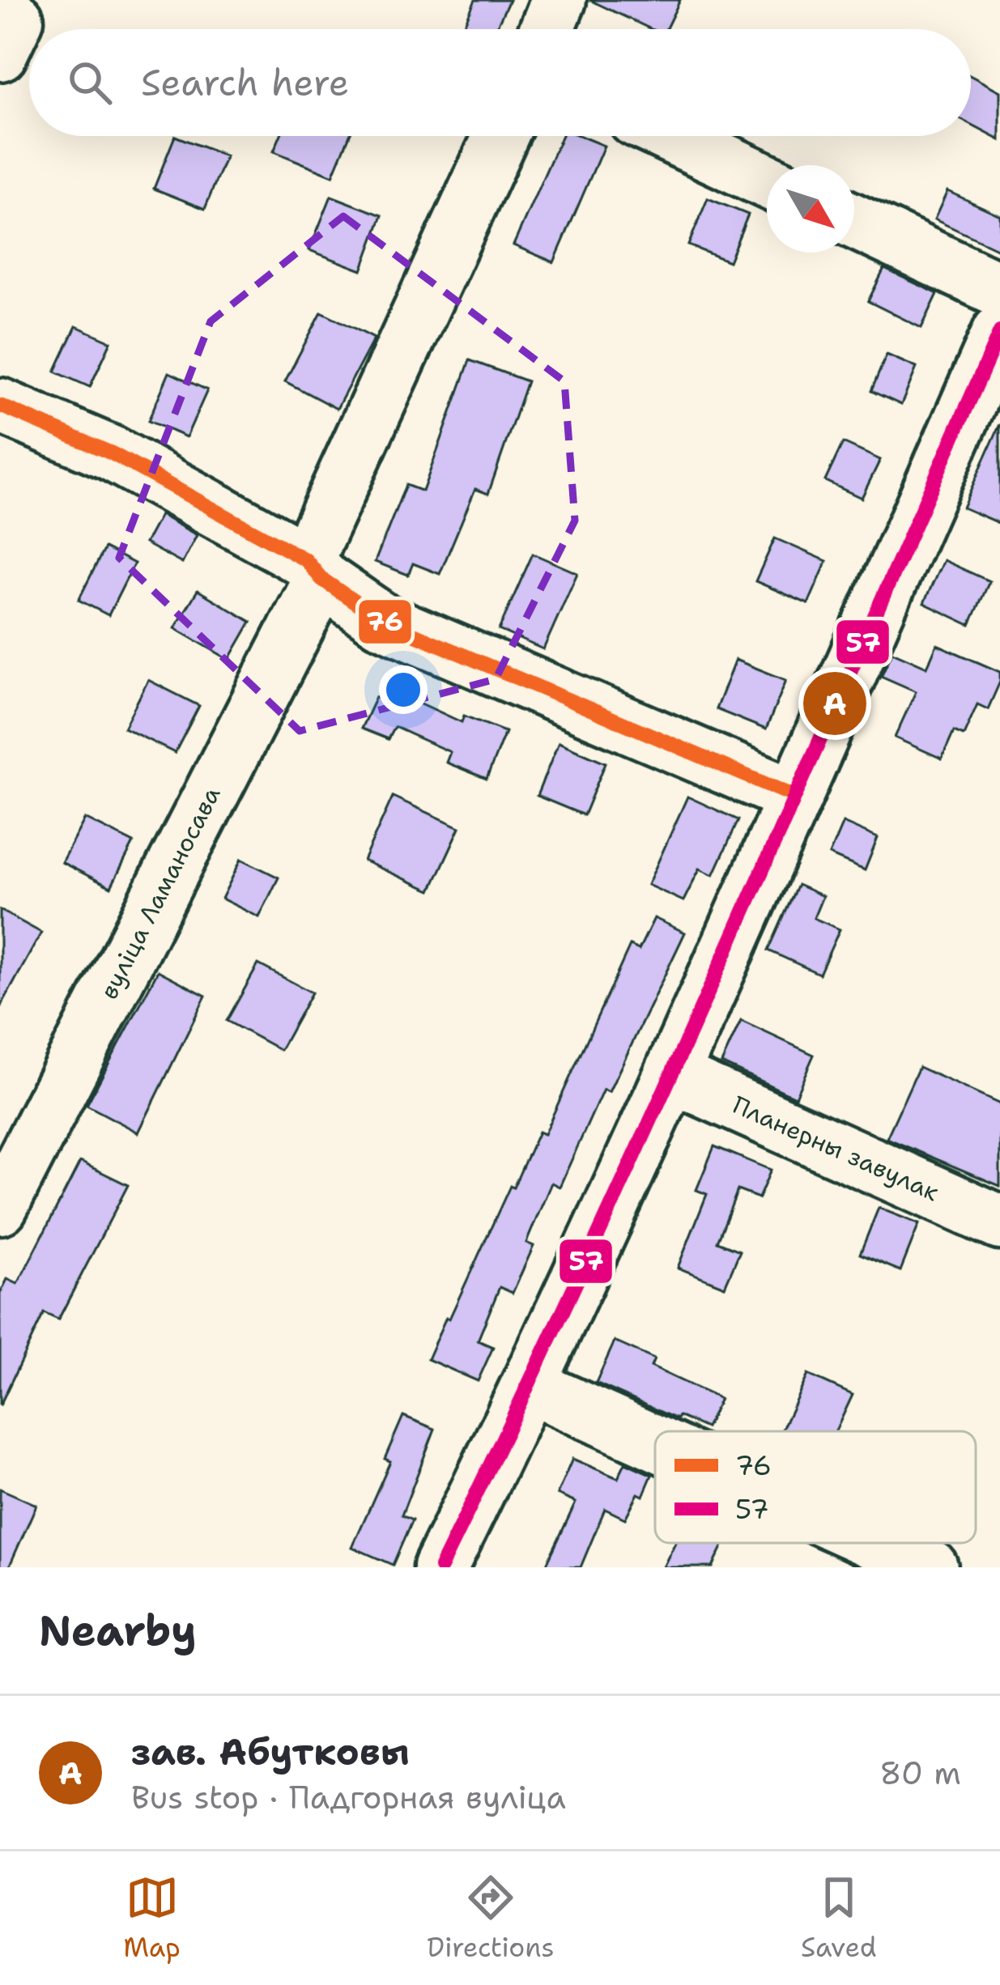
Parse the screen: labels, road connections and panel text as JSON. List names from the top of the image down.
{
  "streets": {
    "street": ["вуліца Ламаносава", "Планерны завулак"]
  },
  "lines": ["transit line 57", "transit line 76"],
  "legend": ["76", "57"],
  "north": "bottom right",
  "page": {
    "search": "Search here",
    "pins": "A",
    "heading": "Nearby",
    "list": [
      {
        "mark": "A",
        "name": "зав. Абутковы",
        "note": "Bus stop · Падгорная вуліца",
        "value": "80 m"
      }
    ],
    "nav": ["Map", "Directions", "Saved"]
  }
}
